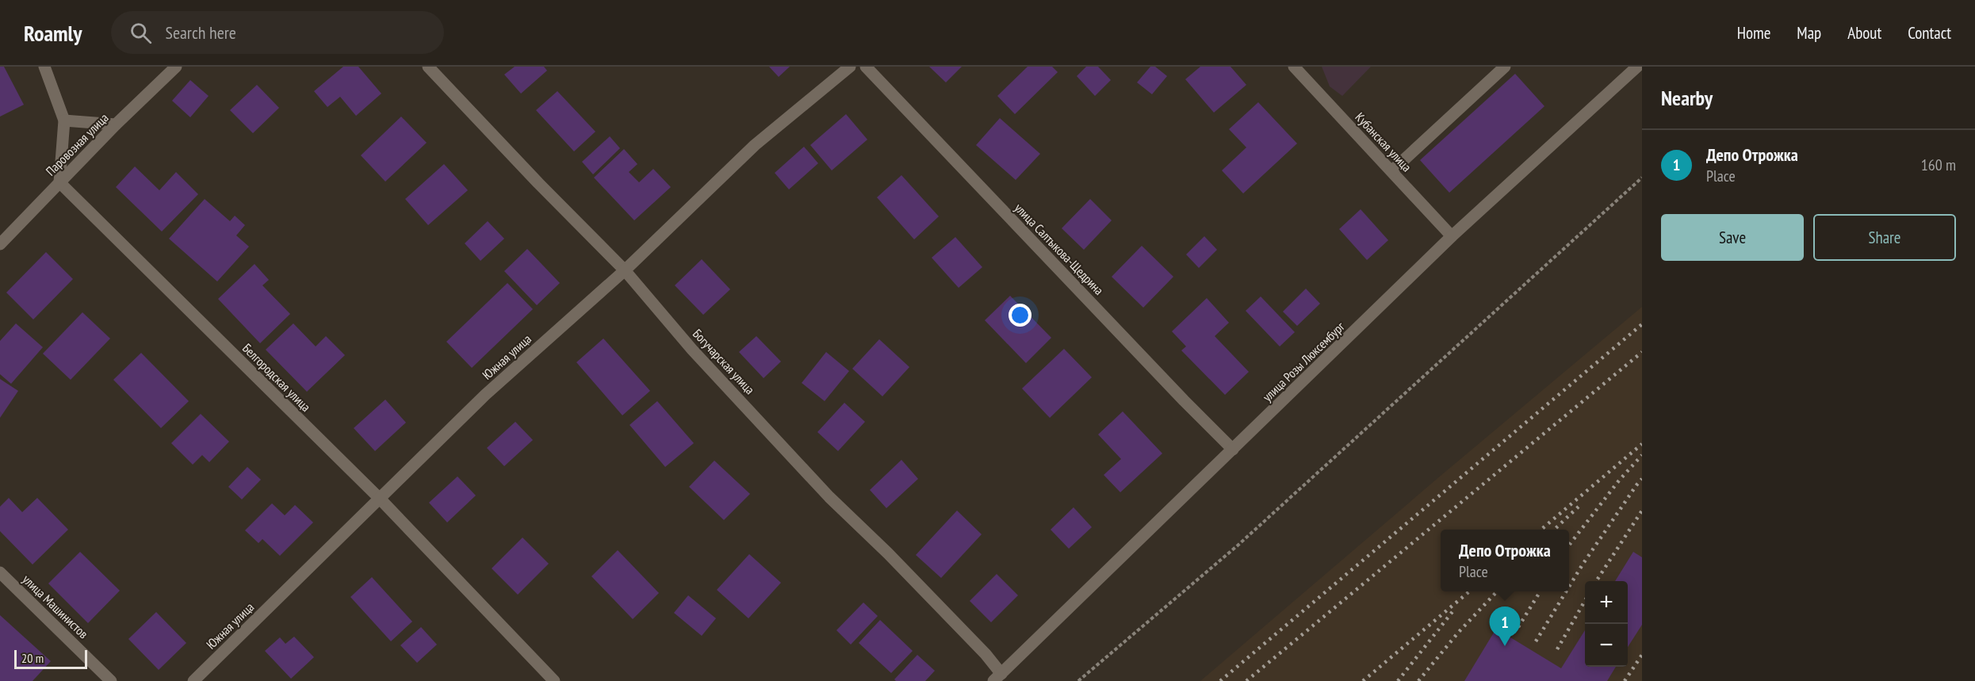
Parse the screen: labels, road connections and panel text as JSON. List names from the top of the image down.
{
  "streets": {
    "street": [
      "Кубанская улица",
      "Паровозная улица",
      "улица Салтыкова-Щедрина",
      "Южная улица",
      "Богучарская улица",
      "улица Розы Люксембург",
      "Белгородская улица",
      "улица Машинистов"
    ]
  },
  "crossings": [
    ["Кубанская улица", "улица Розы Люксембург"],
    ["Паровозная улица", "Белгородская улица"],
    ["улица Салтыкова-Щедрина", "улица Розы Люксембург"],
    ["Южная улица", "Богучарская улица"],
    ["Южная улица", "Белгородская улица"],
    ["Богучарская улица", "улица Розы Люксембург"]
  ],
  "scale_bar": "20 m",
  "page": {
    "header": "Roamly",
    "search": "Search here",
    "nav": [
      "Home",
      "Map",
      "About",
      "Contact"
    ],
    "heading": "Nearby",
    "list": [
      {
        "mark": "1",
        "name": "Депо Отрожка",
        "note": "Place",
        "value": "160 m"
      }
    ],
    "buttons": ["Save", "Share"],
    "popup": ["Депо Отрожка", "Place"],
    "map_buttons": ["+", "−"],
    "pins": "1",
    "scale": "20 m"
  }
}
